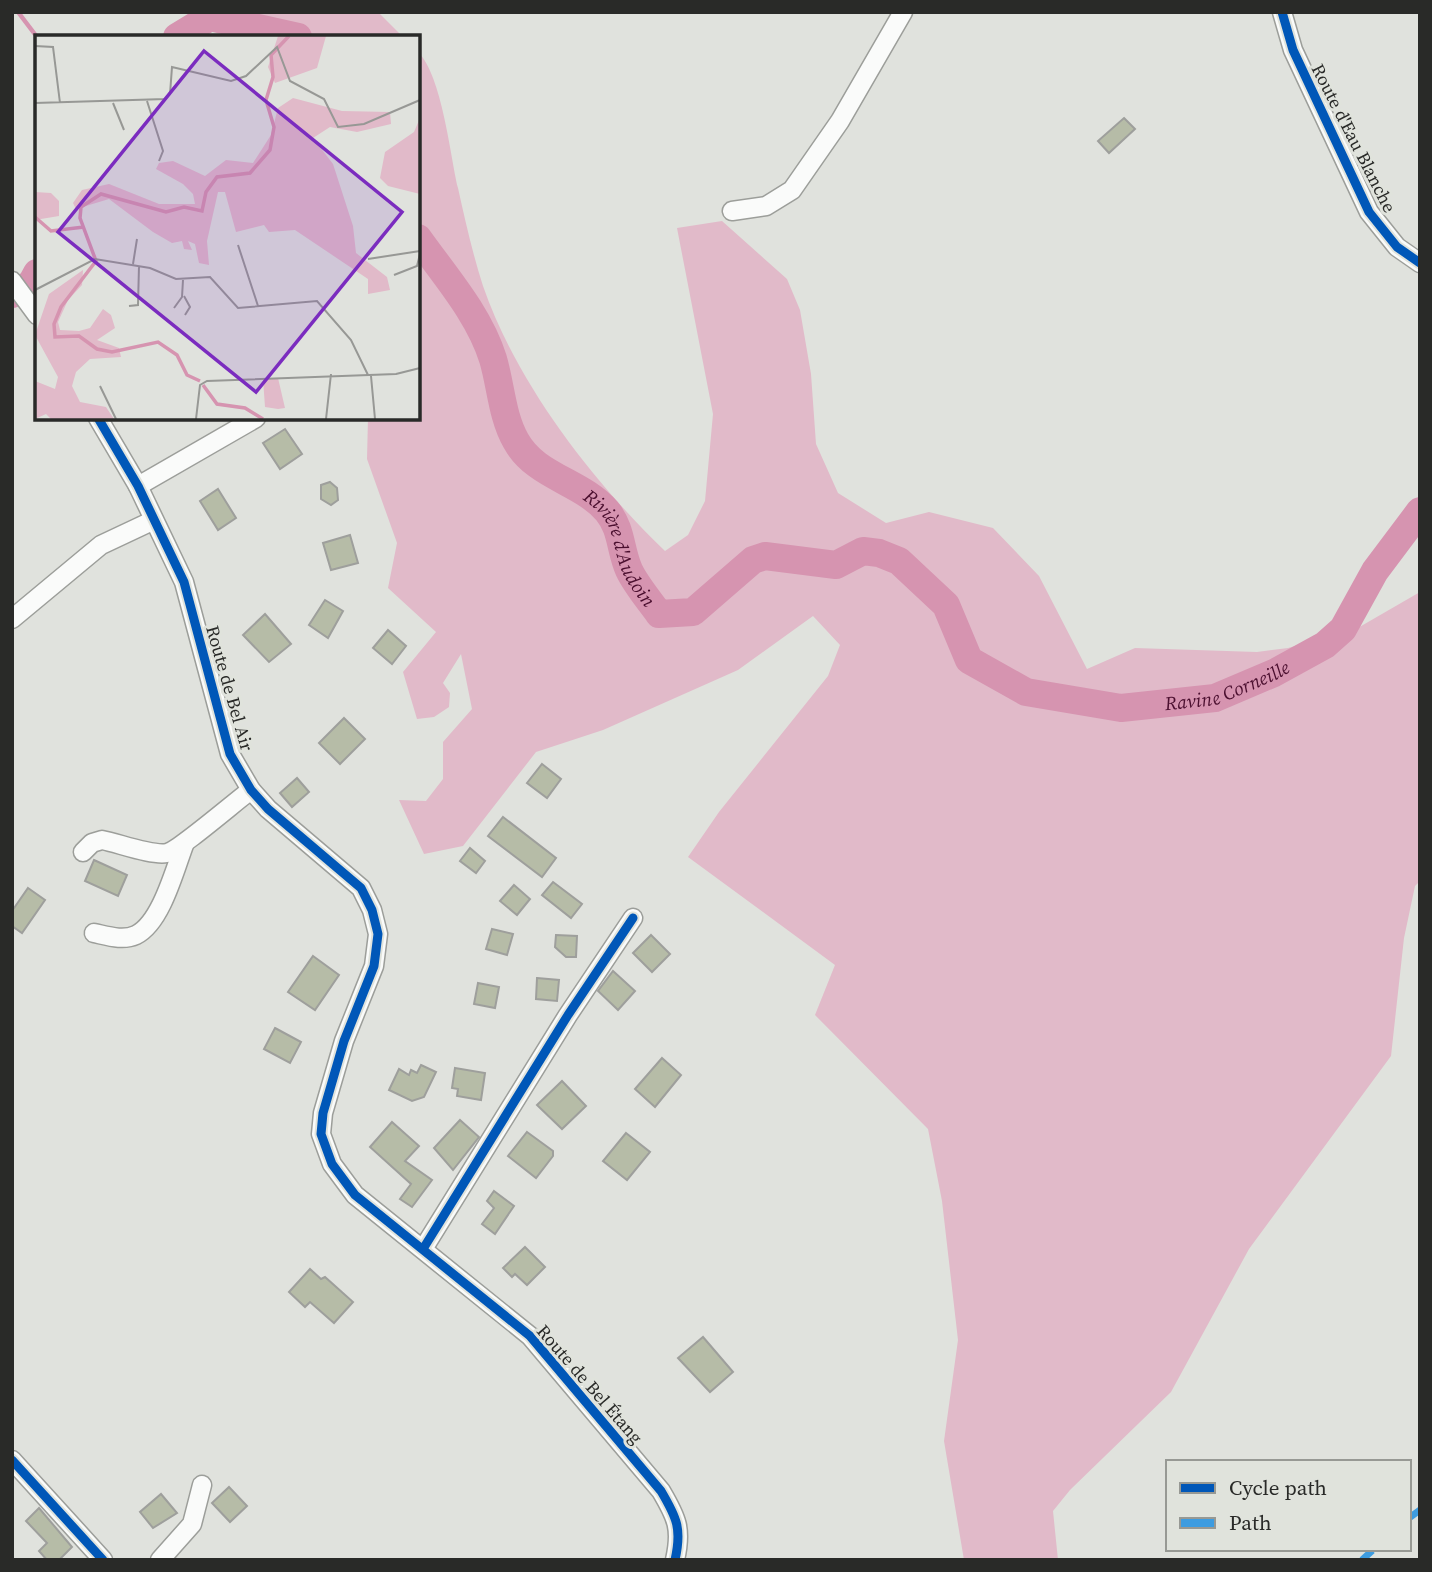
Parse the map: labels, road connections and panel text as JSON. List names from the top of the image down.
{
  "streets": {
    "street": ["Route d'Eau Blanche", "Route de Bel Air", "Route de Bel Étang"]
  },
  "crossings": [
    ["Route de Bel Air", "Route de Bel Étang"]
  ],
  "water": ["Rivière d'Audoin", "Ravine Corneille"],
  "legend": ["Cycle path", "Path"]
}
